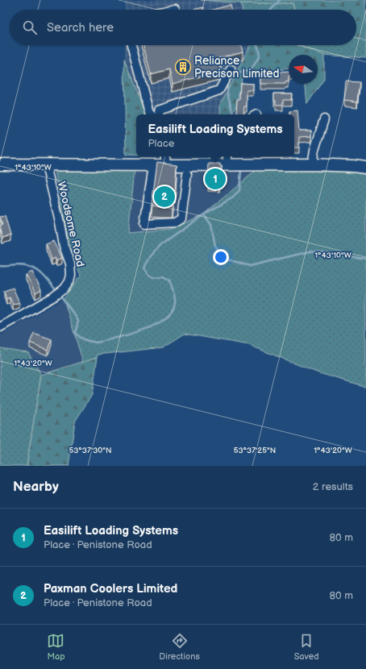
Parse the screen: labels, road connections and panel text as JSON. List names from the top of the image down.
{
  "streets": {
    "street": ["Woodsome Road"]
  },
  "places": {
    "building": ["Reliance Precison Limited"]
  },
  "north": "left",
  "page": {
    "search": "Search here",
    "popup": ["Easilift Loading Systems", "Place"],
    "pins": ["1", "2"],
    "heading": ["Nearby", "2 results"],
    "list": [
      {
        "mark": "1",
        "name": "Easilift Loading Systems",
        "note": "Place · Penistone Road",
        "value": "80 m"
      },
      {
        "mark": "2",
        "name": "Paxman Coolers Limited",
        "note": "Place · Penistone Road",
        "value": "80 m"
      }
    ],
    "nav": ["Map", "Directions", "Saved"]
  },
  "coordinates": [
    "1°43'10\"W",
    "1°43'20\"W",
    "53°37'30\"N",
    "53°37'25\"N"
  ]
}
